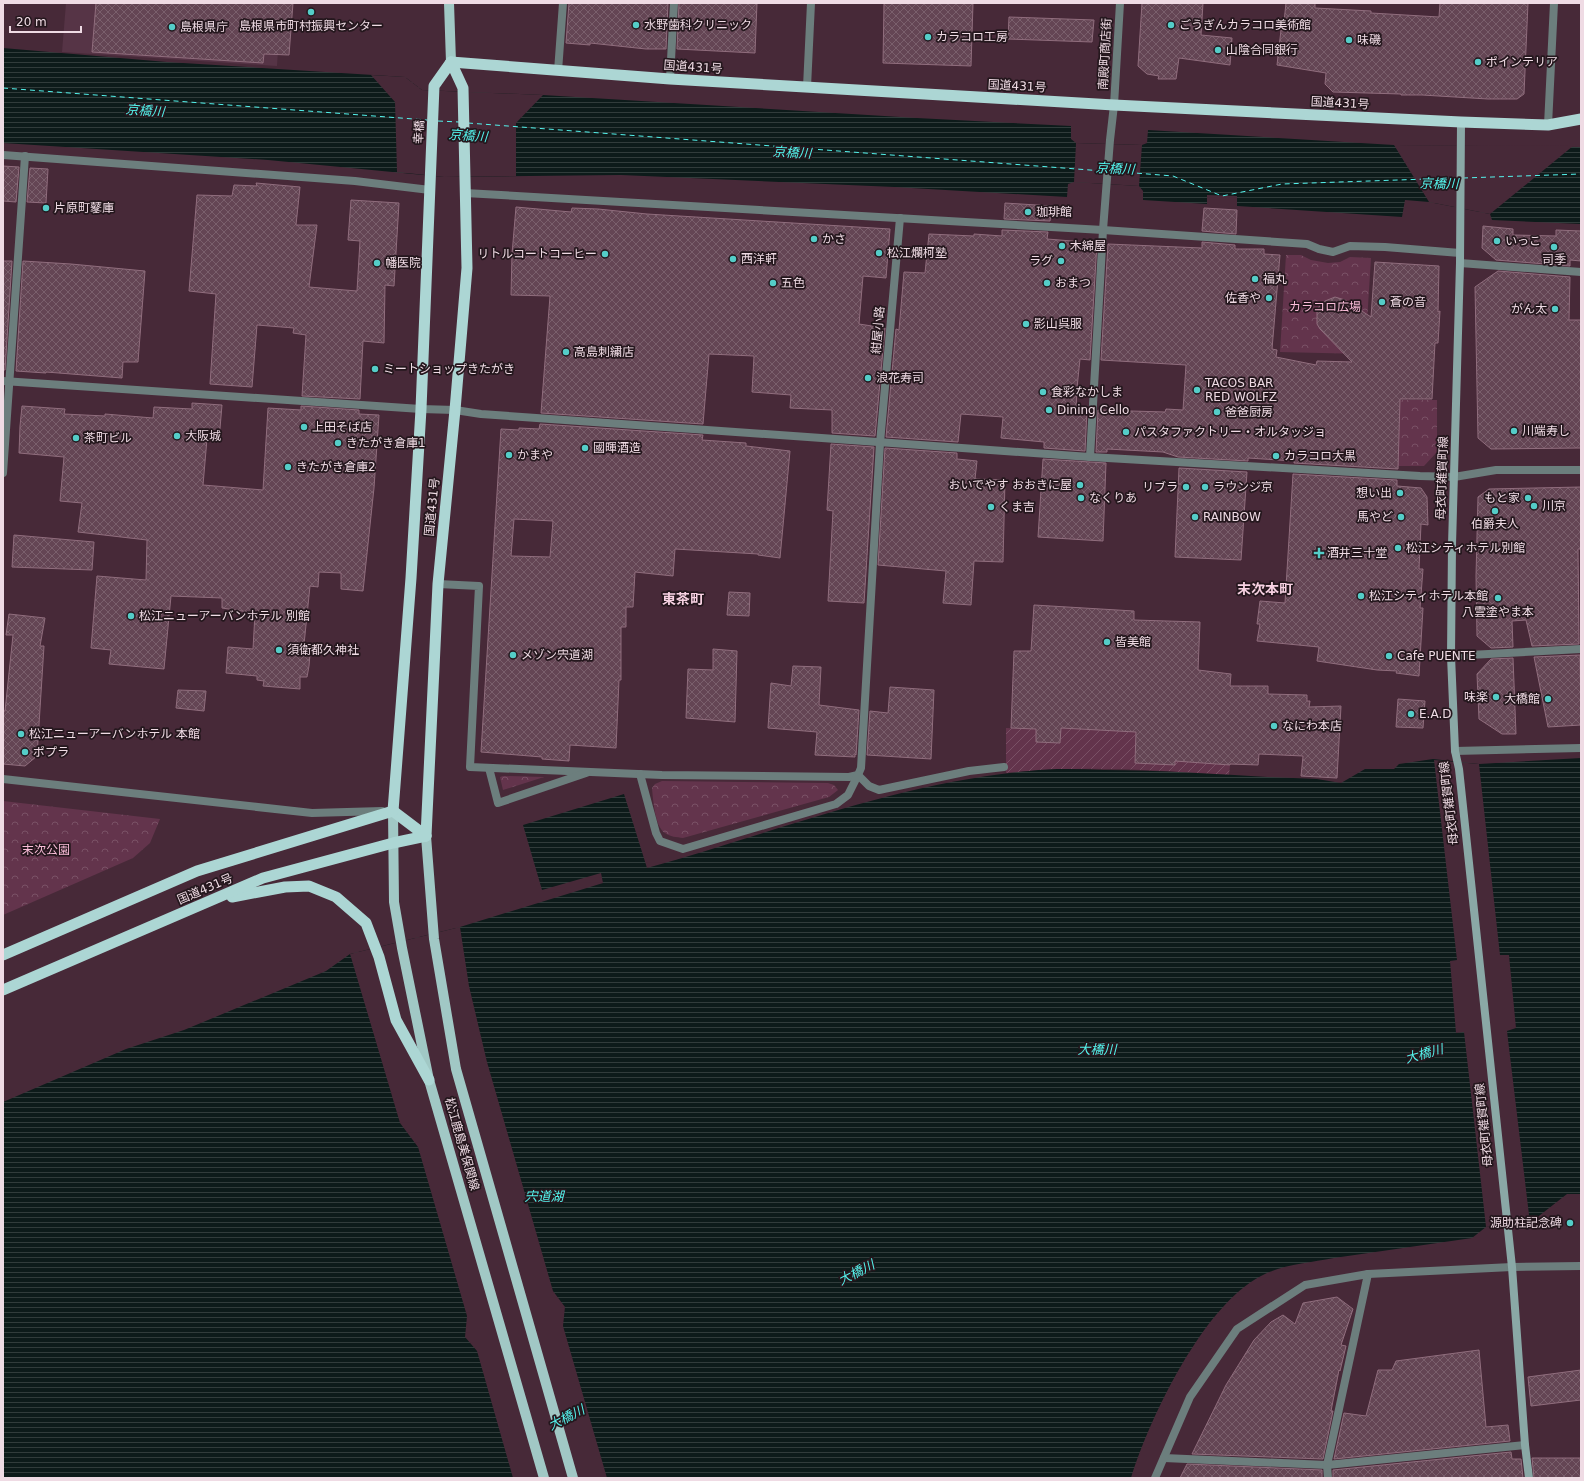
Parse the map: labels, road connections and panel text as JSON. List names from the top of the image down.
{
  "streets": {
    "highway": ["国道431号", "幸橋"],
    "main road": ["母衣町雑賀町線", "松江鹿島美保関線"],
    "street": ["南殿町商店街", "紺屋小路"]
  },
  "crossings": [
    ["南殿町商店街", "国道431号"],
    ["国道431号", "幸橋"],
    ["国道431号", "母衣町雑賀町線"],
    ["国道431号", "松江鹿島美保関線"]
  ],
  "districts": ["末次本町", "東茶町"],
  "water": ["京橋川", "大橋川", "宍道湖"],
  "parks": ["カラコロ広場", "末次公園"],
  "places": {
    "other": [
      "島根県市町村振興センター",
      "水野歯科クリニック",
      "ごうぎんカラコロ美術館",
      "島根県庁",
      "カラコロ工房",
      "味磯",
      "山陰合同銀行",
      "ポインテリア",
      "片原町鼕庫",
      "珈琲館",
      "かさ",
      "いっこ",
      "木綿屋",
      "司季",
      "松江爛柯塾",
      "リトルコートコーヒー",
      "西洋軒",
      "ラグ",
      "幡医院",
      "福丸",
      "五色",
      "おまつ",
      "佐香や",
      "蒼の音",
      "がん太",
      "影山呉服",
      "高島刺繍店",
      "ミートショップきたがき",
      "浪花寿司",
      "TACOS BAR RED WOLFZ",
      "食彩なかしま",
      "Dining Cello",
      "爸爸厨房",
      "上田そば店",
      "川端寿し",
      "パスタファクトリー・オルタッジョ",
      "大阪城",
      "茶町ビル",
      "きたがき倉庫1",
      "國暉酒造",
      "かまや",
      "カラコロ大黒",
      "きたがき倉庫2",
      "おいでやす おおきに屋",
      "リブラ",
      "ラウンジ京",
      "想い出",
      "なくりあ",
      "もと家",
      "川京",
      "くま吉",
      "伯爵夫人",
      "RAINBOW",
      "馬やど",
      "松江シティホテル別館",
      "松江シティホテル本館",
      "八雲塗やま本",
      "松江ニューアーバンホテル 別館",
      "皆美館",
      "須衛都久神社",
      "メゾン宍道湖",
      "Cafe PUENTE",
      "味楽",
      "大橋館",
      "E.A.D",
      "なにわ本店",
      "松江ニューアーバンホテル 本館",
      "ポプラ",
      "源助柱記念碑"
    ],
    "health": ["酒井三十堂"]
  },
  "scale_bar": "20 m"
}
